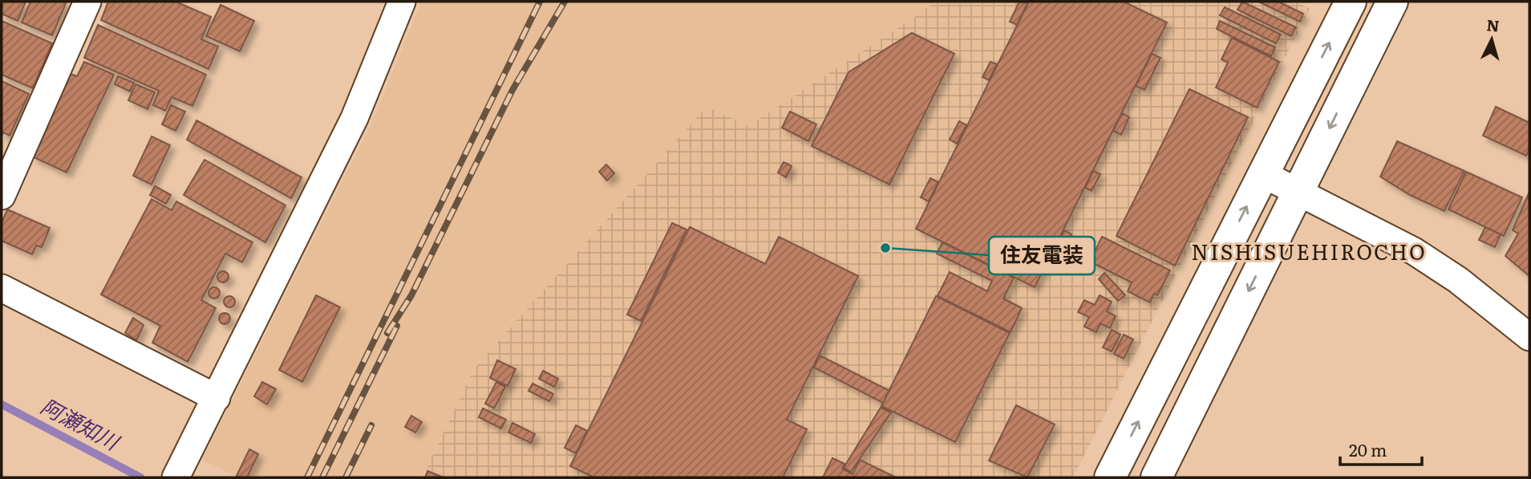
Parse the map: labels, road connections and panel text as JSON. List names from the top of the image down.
{
  "districts": ["NISHISUEHIROCHO"],
  "water": ["阿瀬知川"],
  "places": ["住友電装"],
  "scale_bar": "20 m",
  "north": "top"
}
